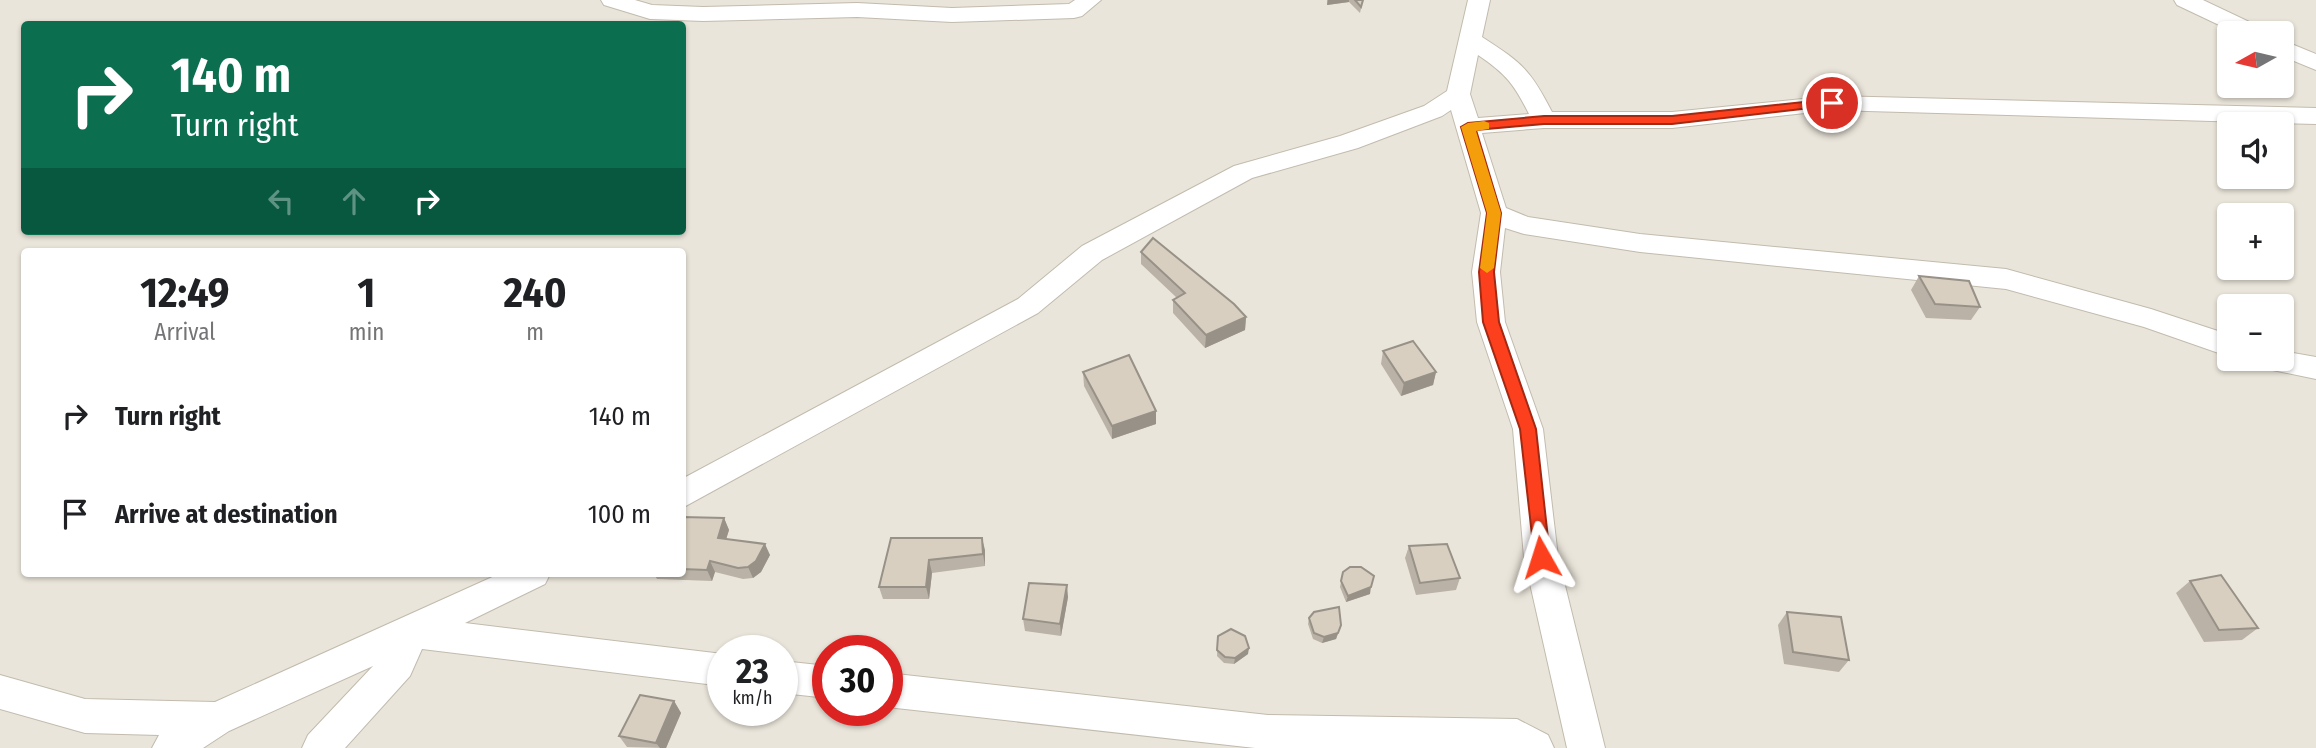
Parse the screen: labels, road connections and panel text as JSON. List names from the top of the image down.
{
  "north": "left",
  "page": {
    "map_buttons": ["+", "−"],
    "turn": ["140 m", "Turn right"],
    "eta": [
      "12:49",
      "Arrival",
      "1",
      "min",
      "240",
      "m"
    ],
    "list": [
      {
        "name": "Turn right",
        "value": "140 m"
      },
      {
        "name": "Arrive at destination",
        "value": "100 m"
      }
    ],
    "speed": "23 km/h",
    "limit": "30"
  }
}
